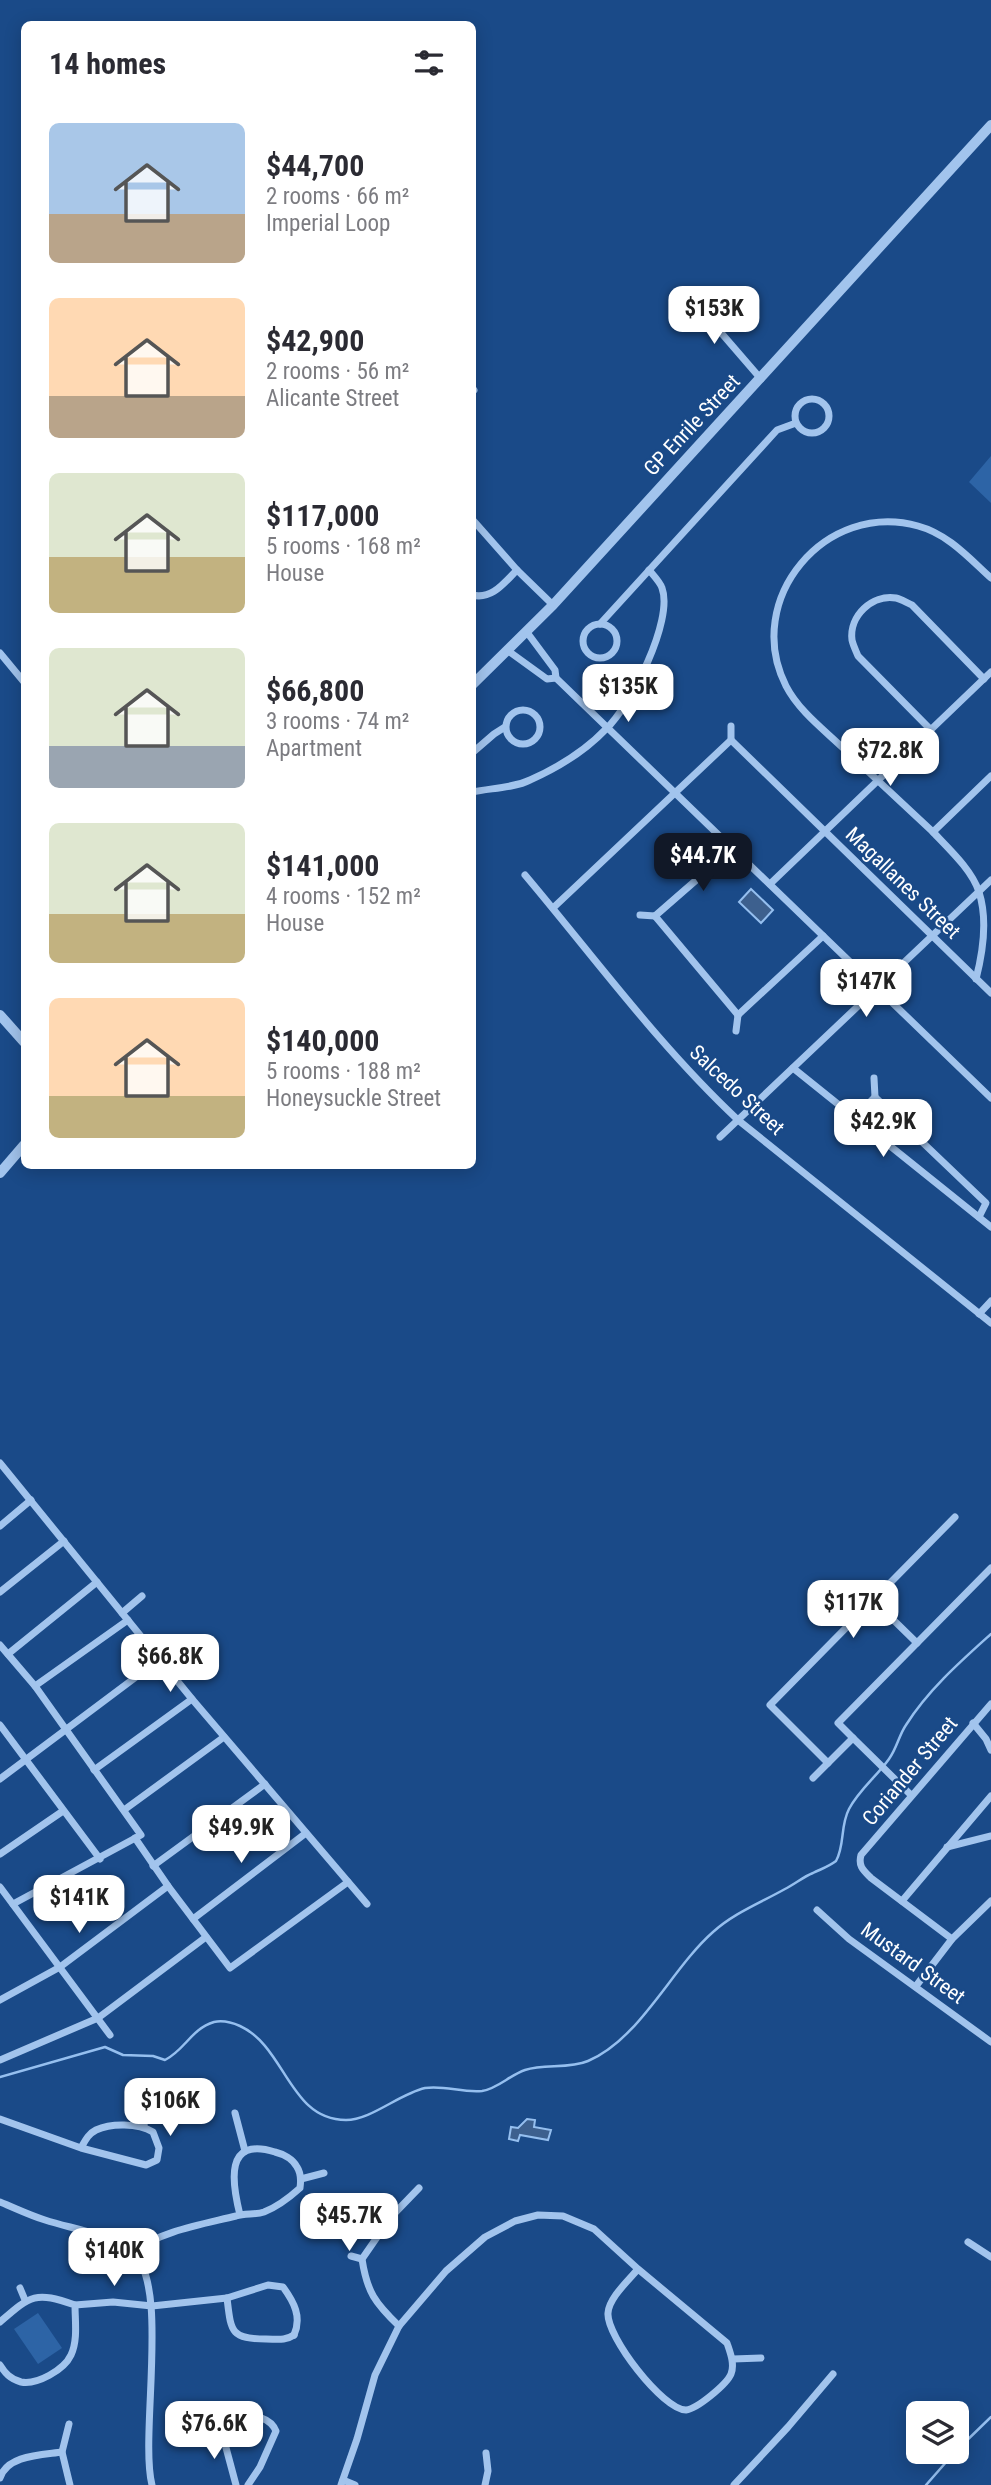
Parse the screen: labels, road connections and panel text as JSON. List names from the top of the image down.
{
  "streets": {
    "street": [
      "GP Enrile Street",
      "Magallanes Street",
      "Salcedo Street",
      "Coriander Street",
      "Mustard Street"
    ]
  },
  "page": {
    "heading": "14 homes",
    "list": [
      {
        "name": "$44,700",
        "note": "2 rooms · 66 m² · Imperial Loop"
      },
      {
        "name": "$42,900",
        "note": "2 rooms · 56 m² · Alicante Street"
      },
      {
        "name": "$117,000",
        "note": "5 rooms · 168 m² · House"
      },
      {
        "name": "$66,800",
        "note": "3 rooms · 74 m² · Apartment"
      },
      {
        "name": "$141,000",
        "note": "4 rooms · 152 m² · House"
      },
      {
        "name": "$140,000",
        "note": "5 rooms · 188 m² · Honeysuckle Street"
      }
    ],
    "price": [
      "$153K",
      "$135K",
      "$72.8K",
      "$44.7K",
      "$147K",
      "$42.9K",
      "$117K",
      "$66.8K",
      "$49.9K",
      "$141K",
      "$106K",
      "$45.7K",
      "$140K",
      "$76.6K"
    ]
  }
}
